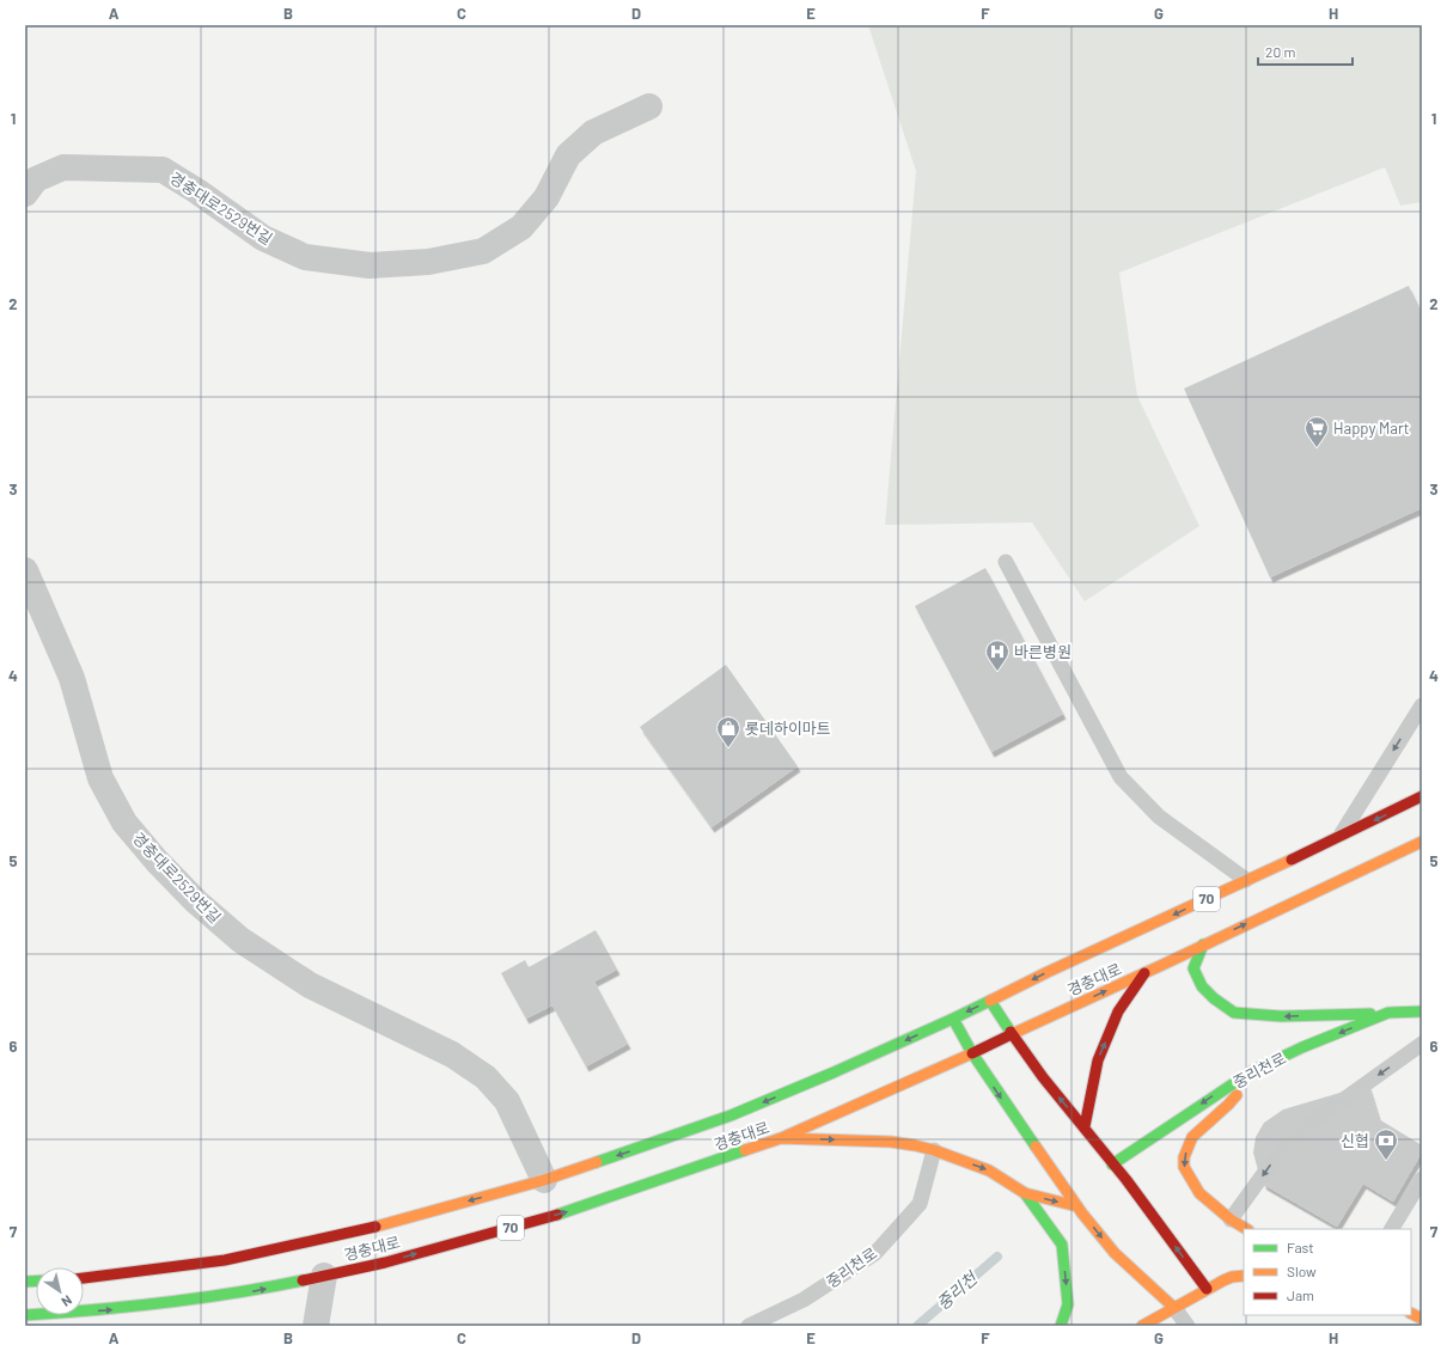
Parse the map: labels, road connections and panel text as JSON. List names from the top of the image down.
{
  "streets": {
    "main road": ["70", "경충대로", "중리천로"],
    "street": ["경충대로2529번길"]
  },
  "crossings": [
    ["경충대로2529번길", "경충대로"]
  ],
  "one_way": ["중리천로"],
  "water": ["중리천"],
  "places": {
    "supermarket": ["Happy Mart"],
    "hospital": ["바른병원"],
    "shop": ["롯데하이마트"],
    "bank": ["신협"]
  },
  "legend": ["Fast", "Slow", "Jam"],
  "scale_bar": "20 m",
  "north": "bottom right",
  "grid": {
    "columns": [
      "A",
      "B",
      "C",
      "D",
      "E",
      "F",
      "G",
      "H"
    ],
    "rows": [
      "1",
      "2",
      "3",
      "4",
      "5",
      "6",
      "7"
    ]
  }
}
